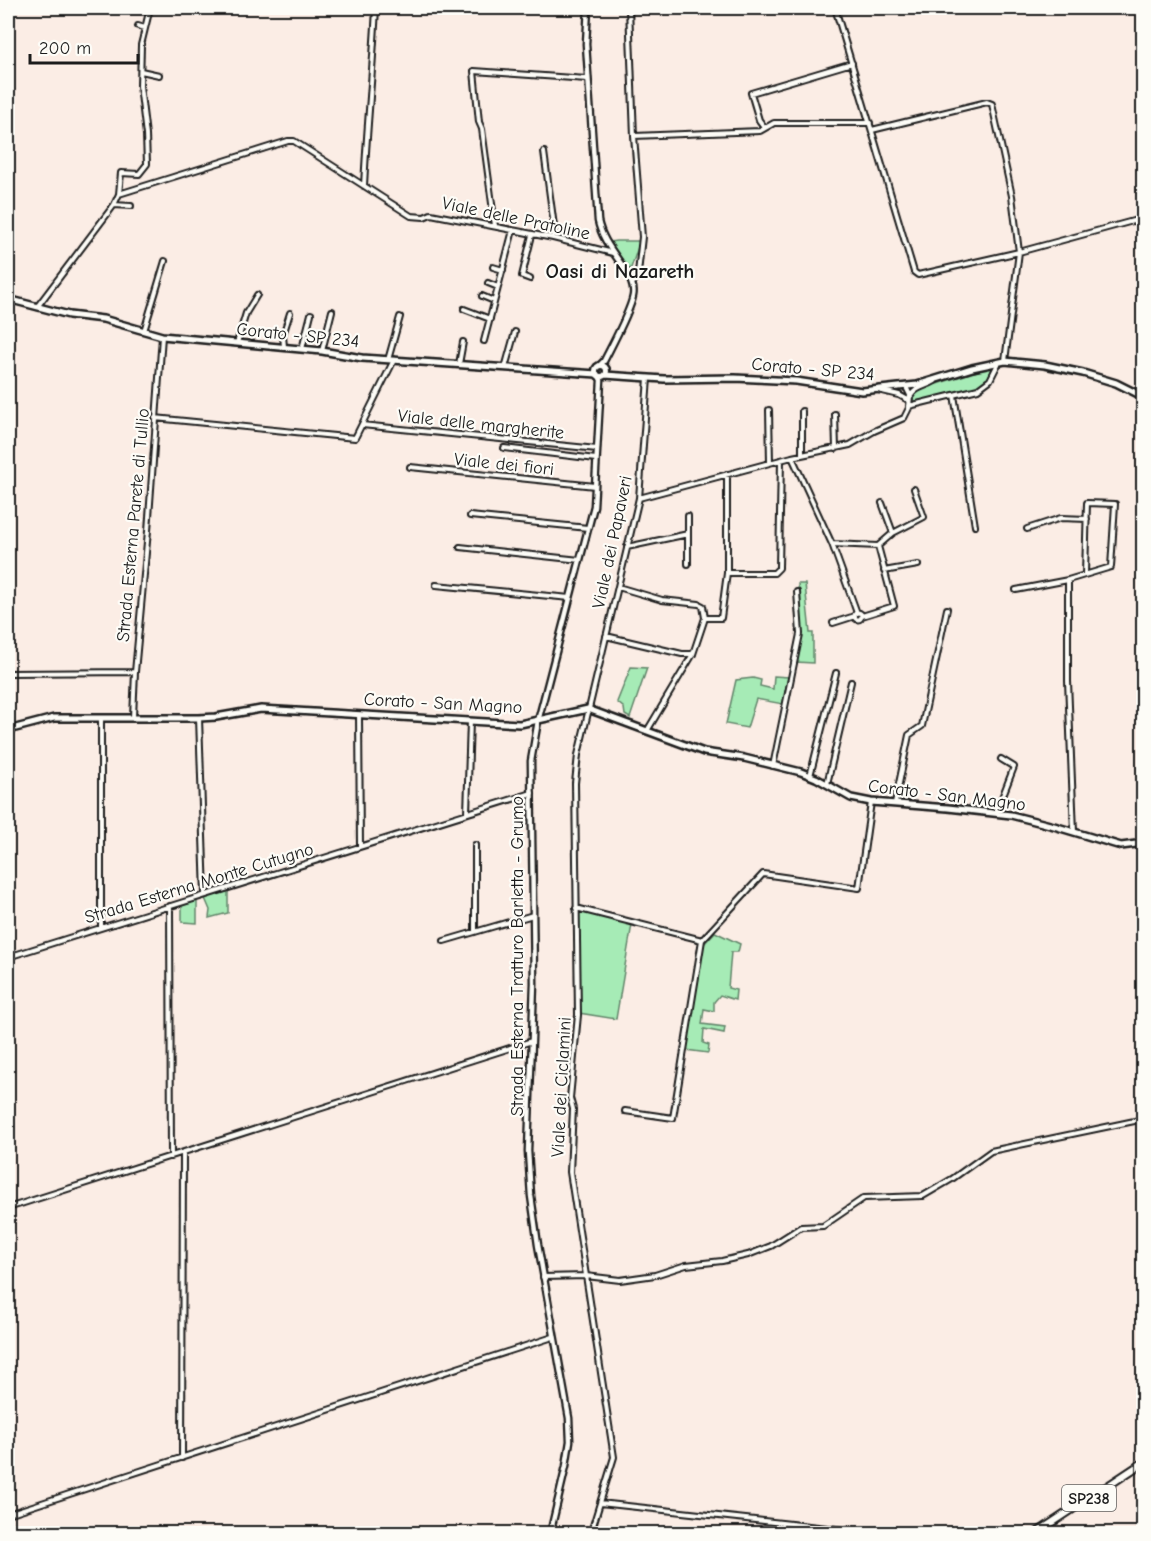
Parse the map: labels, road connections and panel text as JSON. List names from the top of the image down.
{
  "streets": {
    "main road": ["Corato - SP 234", "Corato - San Magno", "SP238"],
    "street": [
      "Viale delle Pratoline",
      "Viale delle margherite",
      "Viale dei fiori",
      "Strada Esterna Parete di Tullio",
      "Viale dei Papaveri",
      "Strada Esterna Monte Cutugno",
      "Strada Esterna Tratturo Barletta - Grumo",
      "Viale dei Ciclamini"
    ]
  },
  "crossings": [
    ["Corato - SP 234", "Strada Esterna Parete di Tullio"],
    ["Corato - SP 234", "Viale dei Papaveri"],
    ["Corato - SP 234", "Strada Esterna Tratturo Barletta - Grumo"],
    ["Viale delle margherite", "Strada Esterna Tratturo Barletta - Grumo"],
    ["Viale dei fiori", "Strada Esterna Tratturo Barletta - Grumo"],
    ["Strada Esterna Parete di Tullio", "Corato - San Magno"],
    ["Viale dei Papaveri", "Corato - San Magno"],
    ["Viale dei Papaveri", "Viale dei Ciclamini"],
    ["Corato - San Magno", "Strada Esterna Tratturo Barletta - Grumo"],
    ["Corato - San Magno", "Viale dei Ciclamini"],
    ["Strada Esterna Monte Cutugno", "Strada Esterna Tratturo Barletta - Grumo"]
  ],
  "districts": ["Oasi di Nazareth"],
  "scale_bar": "200 m"
}
